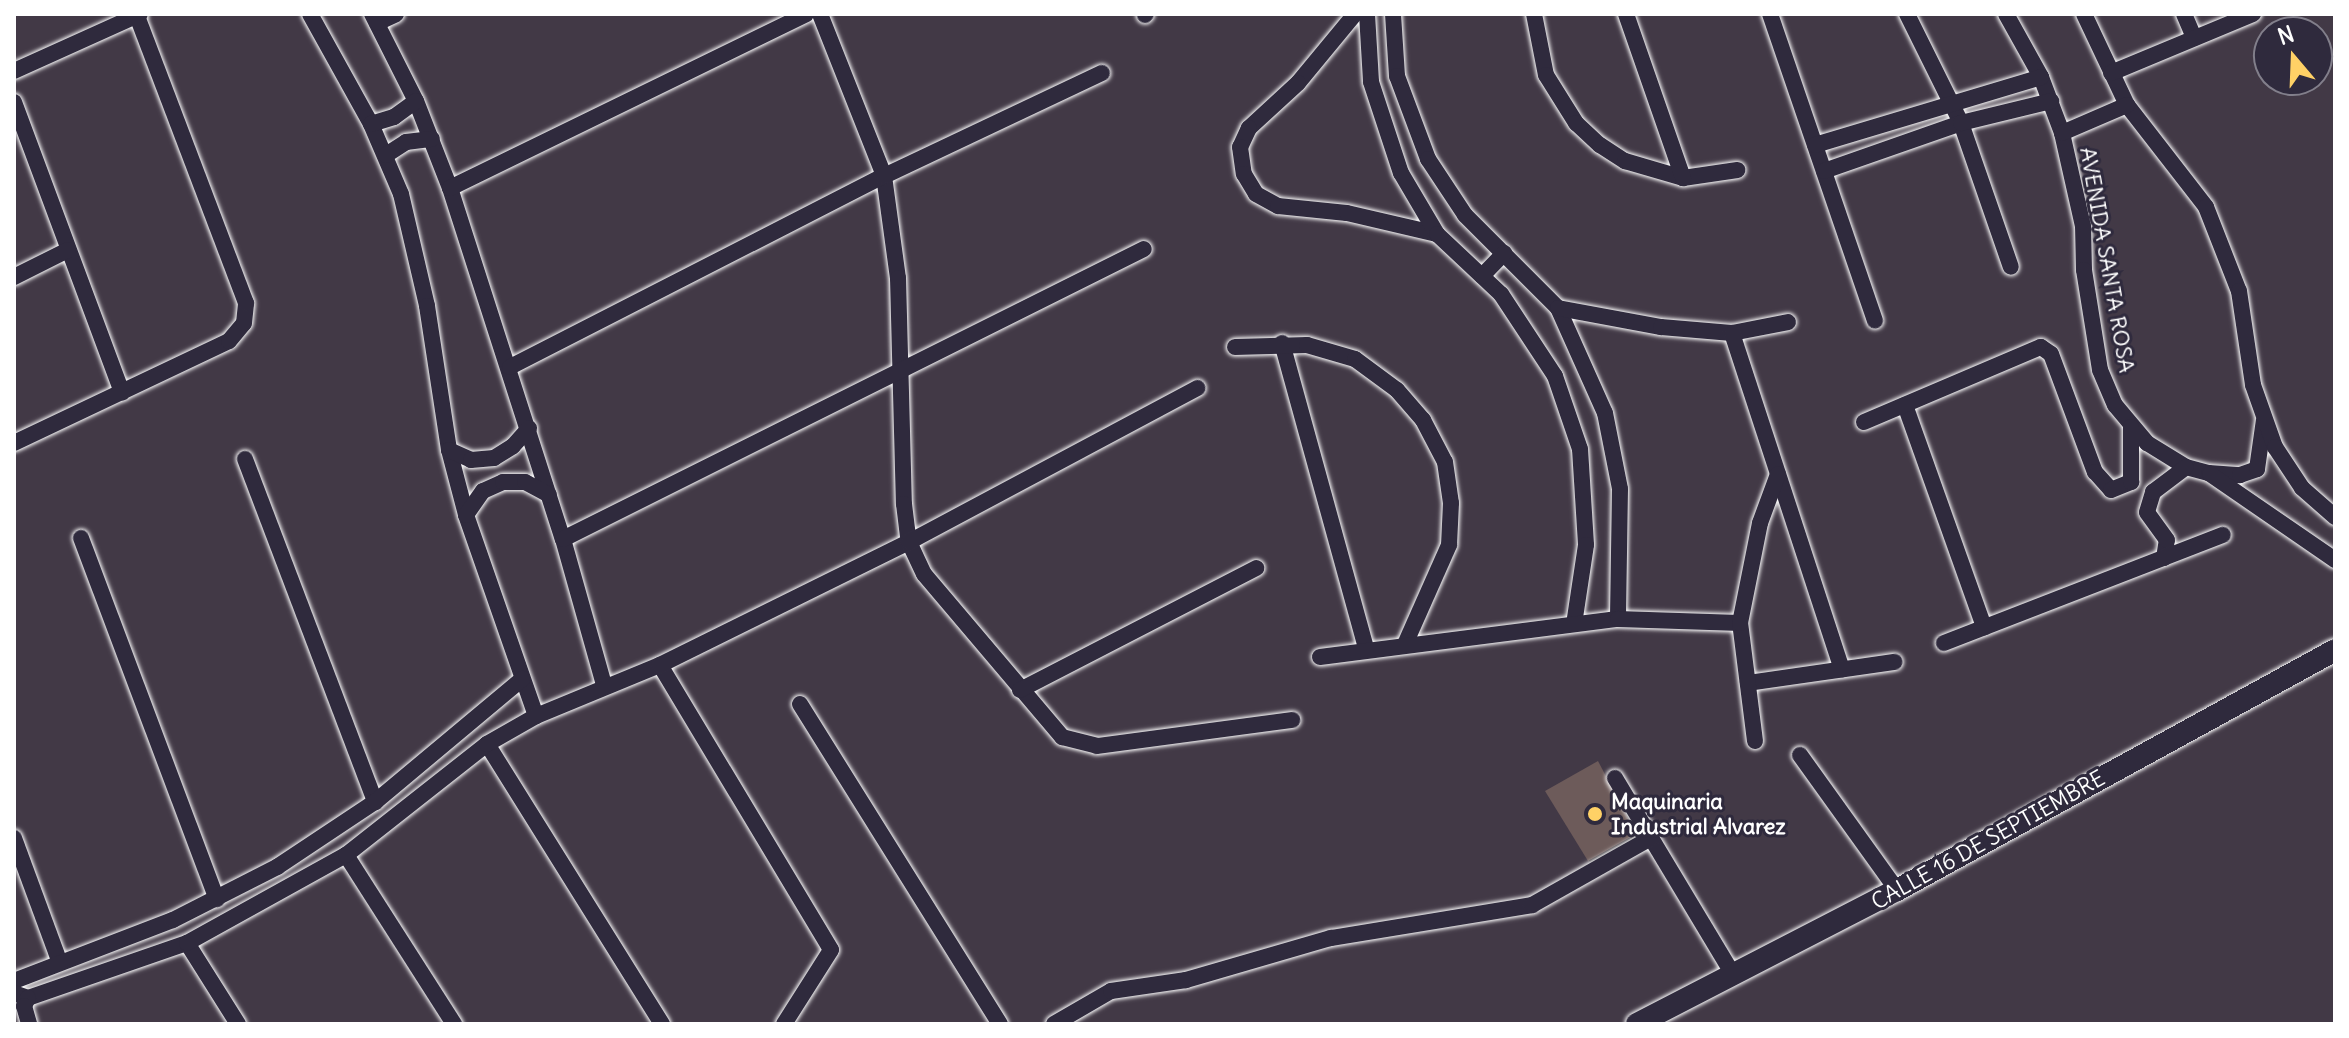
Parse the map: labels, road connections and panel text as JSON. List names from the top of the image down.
{
  "streets": {
    "street": ["AVENIDA SANTA ROSA", "CALLE 16 DE SEPTIEMBRE"]
  },
  "places": ["Maquinaria Industrial Alvarez"],
  "north": "top"
}
